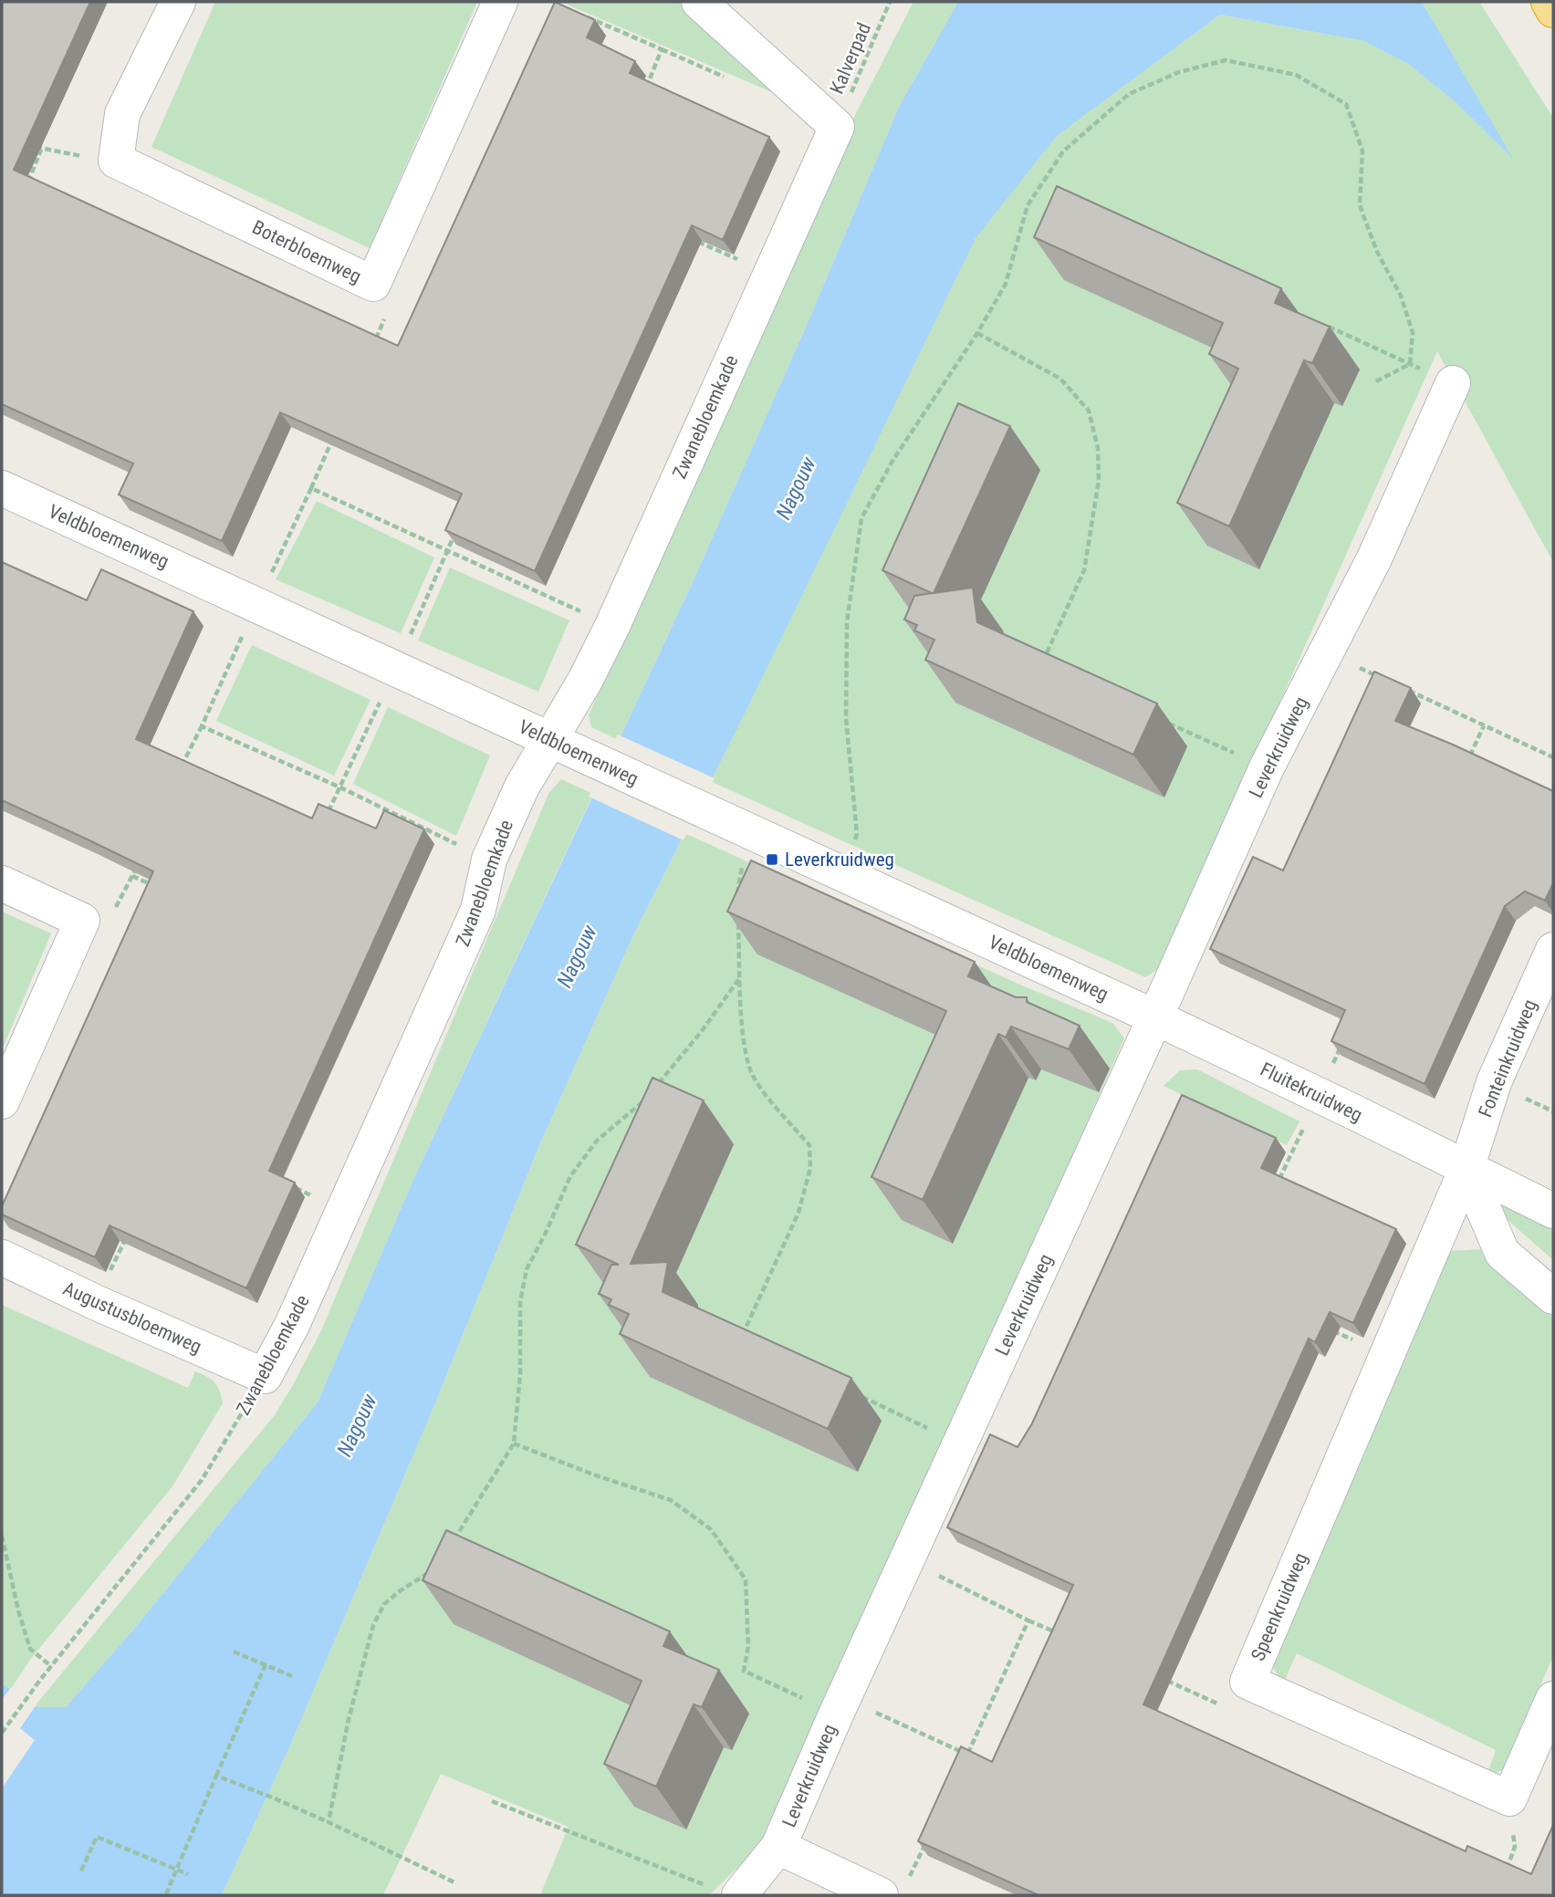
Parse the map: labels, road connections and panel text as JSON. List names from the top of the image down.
{
  "streets": {
    "street": [
      "Boterbloemweg",
      "Zwanebloemkade",
      "Veldbloemenweg",
      "Leverkruidweg",
      "Fonteinkruidweg",
      "Fluitekruidweg",
      "Augustusbloemweg",
      "Speenkruidweg"
    ],
    "path": ["Kalverpad"]
  },
  "crossings": [
    ["Kalverpad", "Zwanebloemkade"],
    ["Zwanebloemkade", "Veldbloemenweg"],
    ["Zwanebloemkade", "Augustusbloemweg"],
    ["Veldbloemenweg", "Leverkruidweg"],
    ["Veldbloemenweg", "Fluitekruidweg"],
    ["Leverkruidweg", "Fluitekruidweg"],
    ["Fonteinkruidweg", "Fluitekruidweg"],
    ["Fonteinkruidweg", "Speenkruidweg"],
    ["Fluitekruidweg", "Speenkruidweg"]
  ],
  "water": ["Nagouw"],
  "places": {
    "transit": ["Leverkruidweg"]
  }
}
